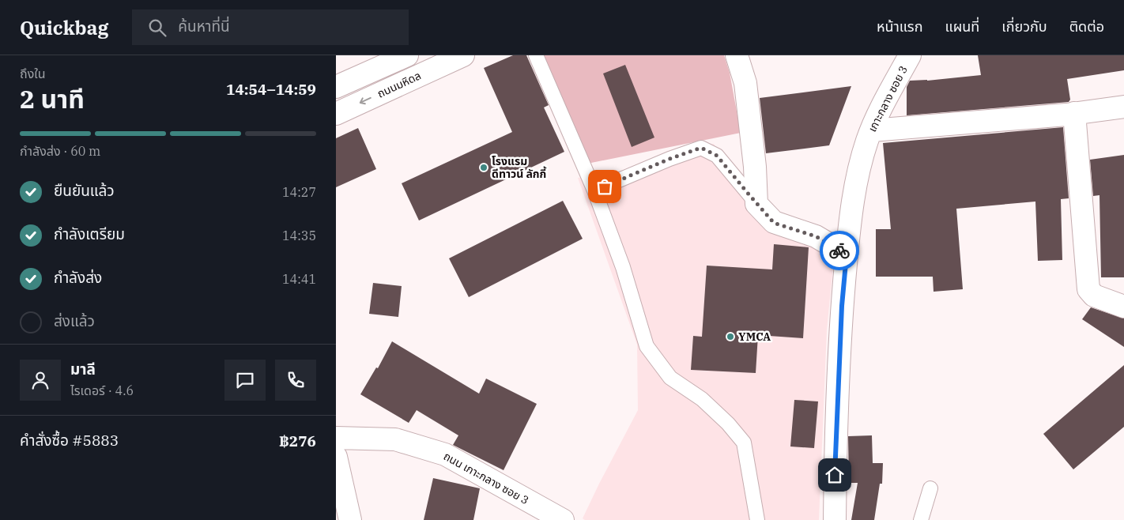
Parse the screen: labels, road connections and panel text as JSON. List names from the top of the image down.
{
  "streets": {
    "street": ["ถนนมหิดล", "เกาะกลาง ซอย 3", "ถนน เกาะกลาง ซอย 3"]
  },
  "places": ["โรงแรม ดีทาวน์ ลักกี้", "YMCA"],
  "page": {
    "header": "Quickbag",
    "search": "ค้นหาที่นี่",
    "nav": [
      "หน้าแรก",
      "แผนที่",
      "เกี่ยวกับ",
      "ติดต่อ"
    ],
    "heading": ["2 นาที", "ถึงใน", "14:54–14:59"],
    "panel": [
      "มาลี",
      "ไรเดอร์ · 4.6",
      "คำสั่งซื้อ #5883",
      "฿276"
    ],
    "bar": "กำลังส่ง · 60 m",
    "list": [
      ["ยืนยันแล้ว", "14:27"],
      ["กำลังเตรียม", "14:35"],
      ["กำลังส่ง", "14:41"],
      "ส่งแล้ว"
    ]
  }
}
